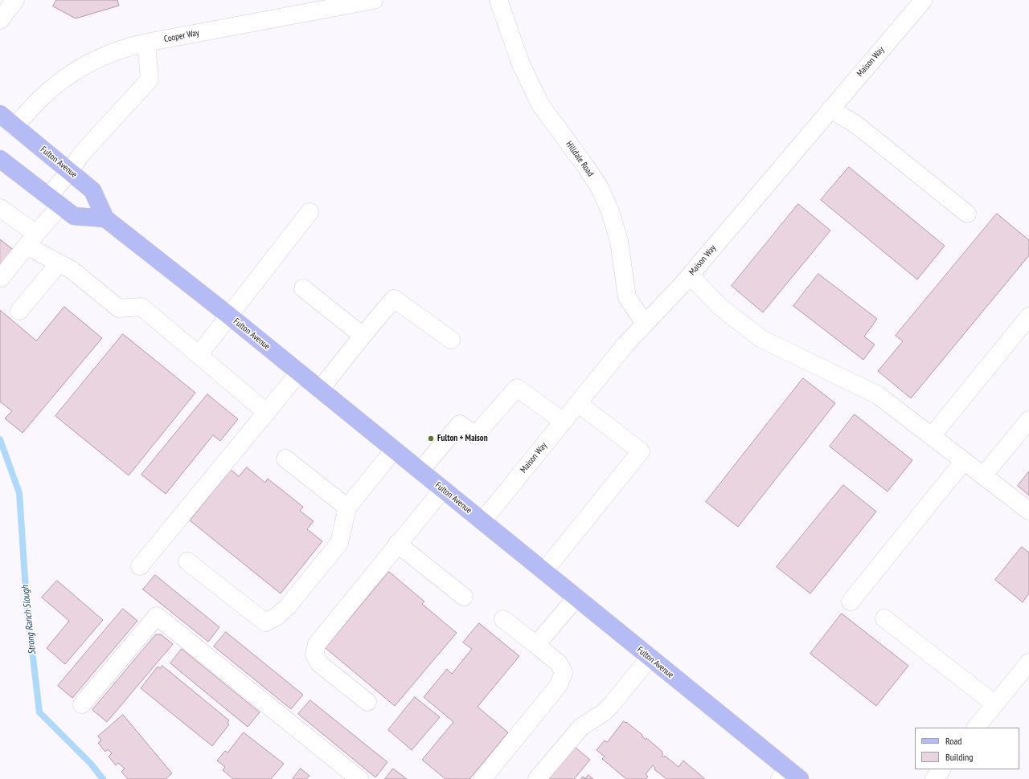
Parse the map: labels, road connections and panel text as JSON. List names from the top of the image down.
{
  "streets": {
    "main road": ["Fulton Avenue"],
    "street": ["Cooper Way", "Maison Way", "Hilldale Road"]
  },
  "crossings": [
    ["Cooper Way", "Fulton Avenue"],
    ["Maison Way", "Hilldale Road"],
    ["Maison Way", "Fulton Avenue"]
  ],
  "water": ["Strong Ranch Slough"],
  "places": ["Fulton + Maison"],
  "legend": ["Road", "Building"]
}
